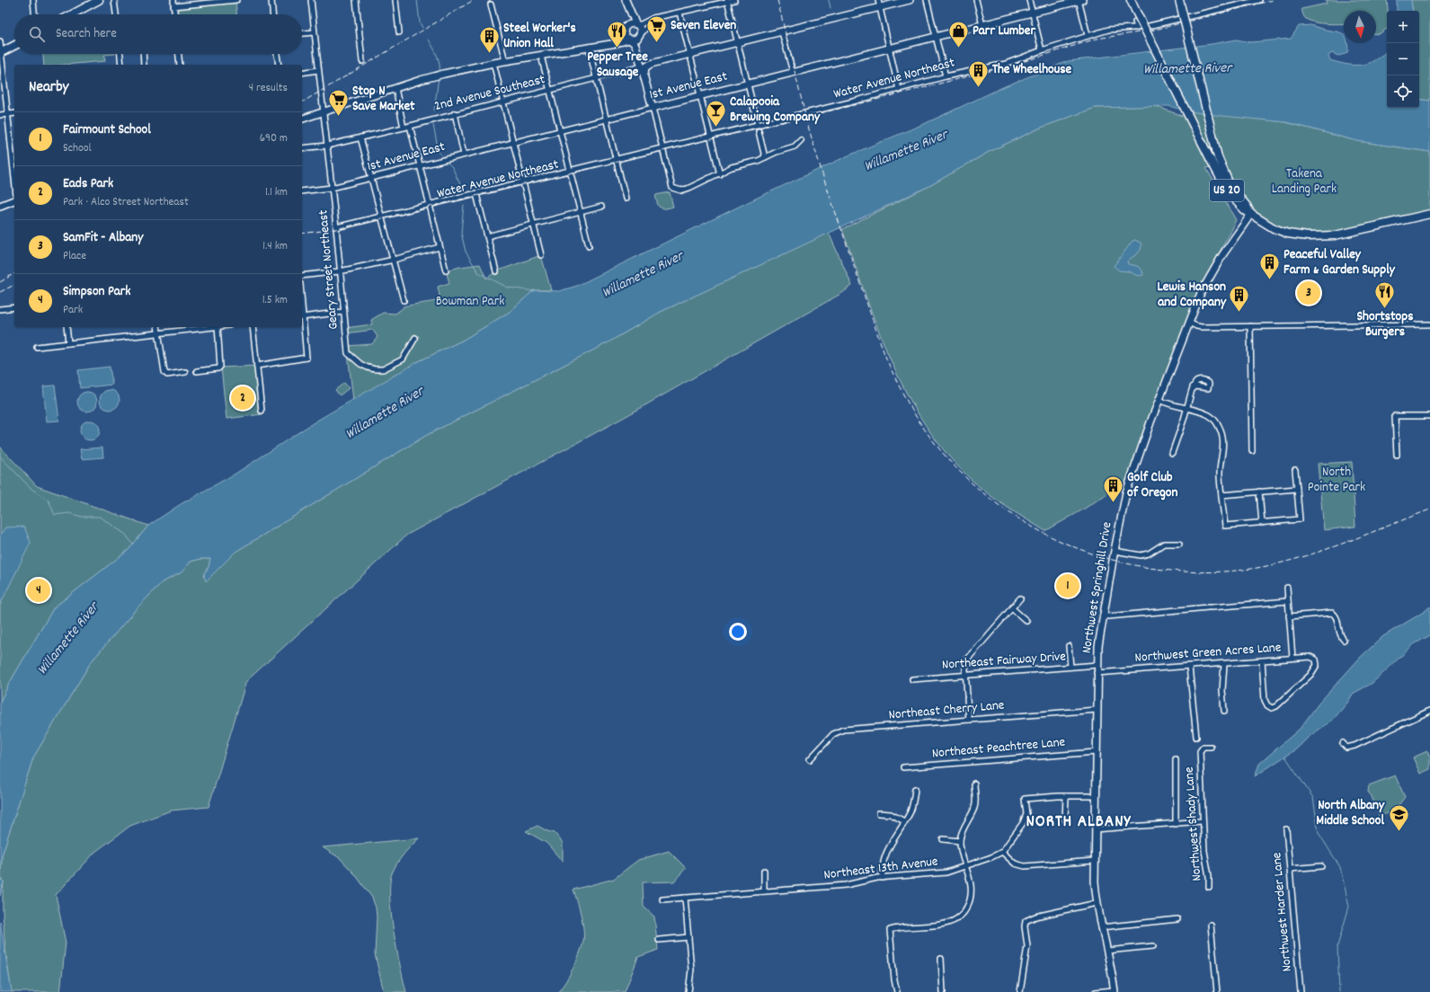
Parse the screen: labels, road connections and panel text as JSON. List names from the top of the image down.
{
  "streets": {
    "highway": ["US 20"],
    "main road": ["1st Avenue East", "Northwest Springhill Drive"],
    "street": [
      "Water Avenue Northeast",
      "2nd Avenue Southeast",
      "Geary Street Northeast",
      "Northwest Green Acres Lane",
      "Northeast Fairway Drive",
      "Northeast Cherry Lane",
      "Northeast Peachtree Lane",
      "Northwest Shady Lane",
      "Northeast 13th Avenue",
      "Northwest Harder Lane"
    ]
  },
  "crossings": [
    ["Water Avenue Northeast", "Geary Street Northeast"],
    ["1st Avenue East", "Geary Street Northeast"],
    ["2nd Avenue Southeast", "Geary Street Northeast"],
    ["US 20", "Northwest Springhill Drive"],
    ["Northwest Springhill Drive", "Northwest Green Acres Lane"],
    ["Northwest Springhill Drive", "Northeast Fairway Drive"],
    ["Northwest Springhill Drive", "Northeast Cherry Lane"],
    ["Northwest Springhill Drive", "Northeast Peachtree Lane"]
  ],
  "districts": ["NORTH ALBANY"],
  "water": ["Willamette River"],
  "parks": ["Takena Landing Park", "Bowman Park", "North Pointe Park"],
  "places": {
    "supermarket": ["Seven Eleven", "Stop N Save Market"],
    "restaurant": ["Pepper Tree Sausage", "Shortstops Burgers"],
    "shop": ["Parr Lumber"],
    "building": [
      "Steel Worker's Union Hall",
      "The Wheelhouse",
      "Peaceful Valley Farm & Garden Supply",
      "Lewis Hanson and Company",
      "Golf Club of Oregon"
    ],
    "bar": ["Calapooia Brewing Company"],
    "school or university": ["North Albany Middle School"]
  },
  "north": "bottom",
  "page": {
    "map_buttons": ["+", "−"],
    "search": "Search here",
    "heading": ["Nearby", "4 results"],
    "list": [
      {
        "mark": "1",
        "name": "Fairmount School",
        "note": "School",
        "value": "690 m"
      },
      {
        "mark": "2",
        "name": "Eads Park",
        "note": "Park · Alco Street Northeast",
        "value": "1.1 km"
      },
      {
        "mark": "3",
        "name": "SamFit - Albany",
        "note": "Place",
        "value": "1.4 km"
      },
      {
        "mark": "4",
        "name": "Simpson Park",
        "note": "Park",
        "value": "1.5 km"
      }
    ],
    "pins": [
      "3",
      "2",
      "1",
      "4"
    ]
  }
}
